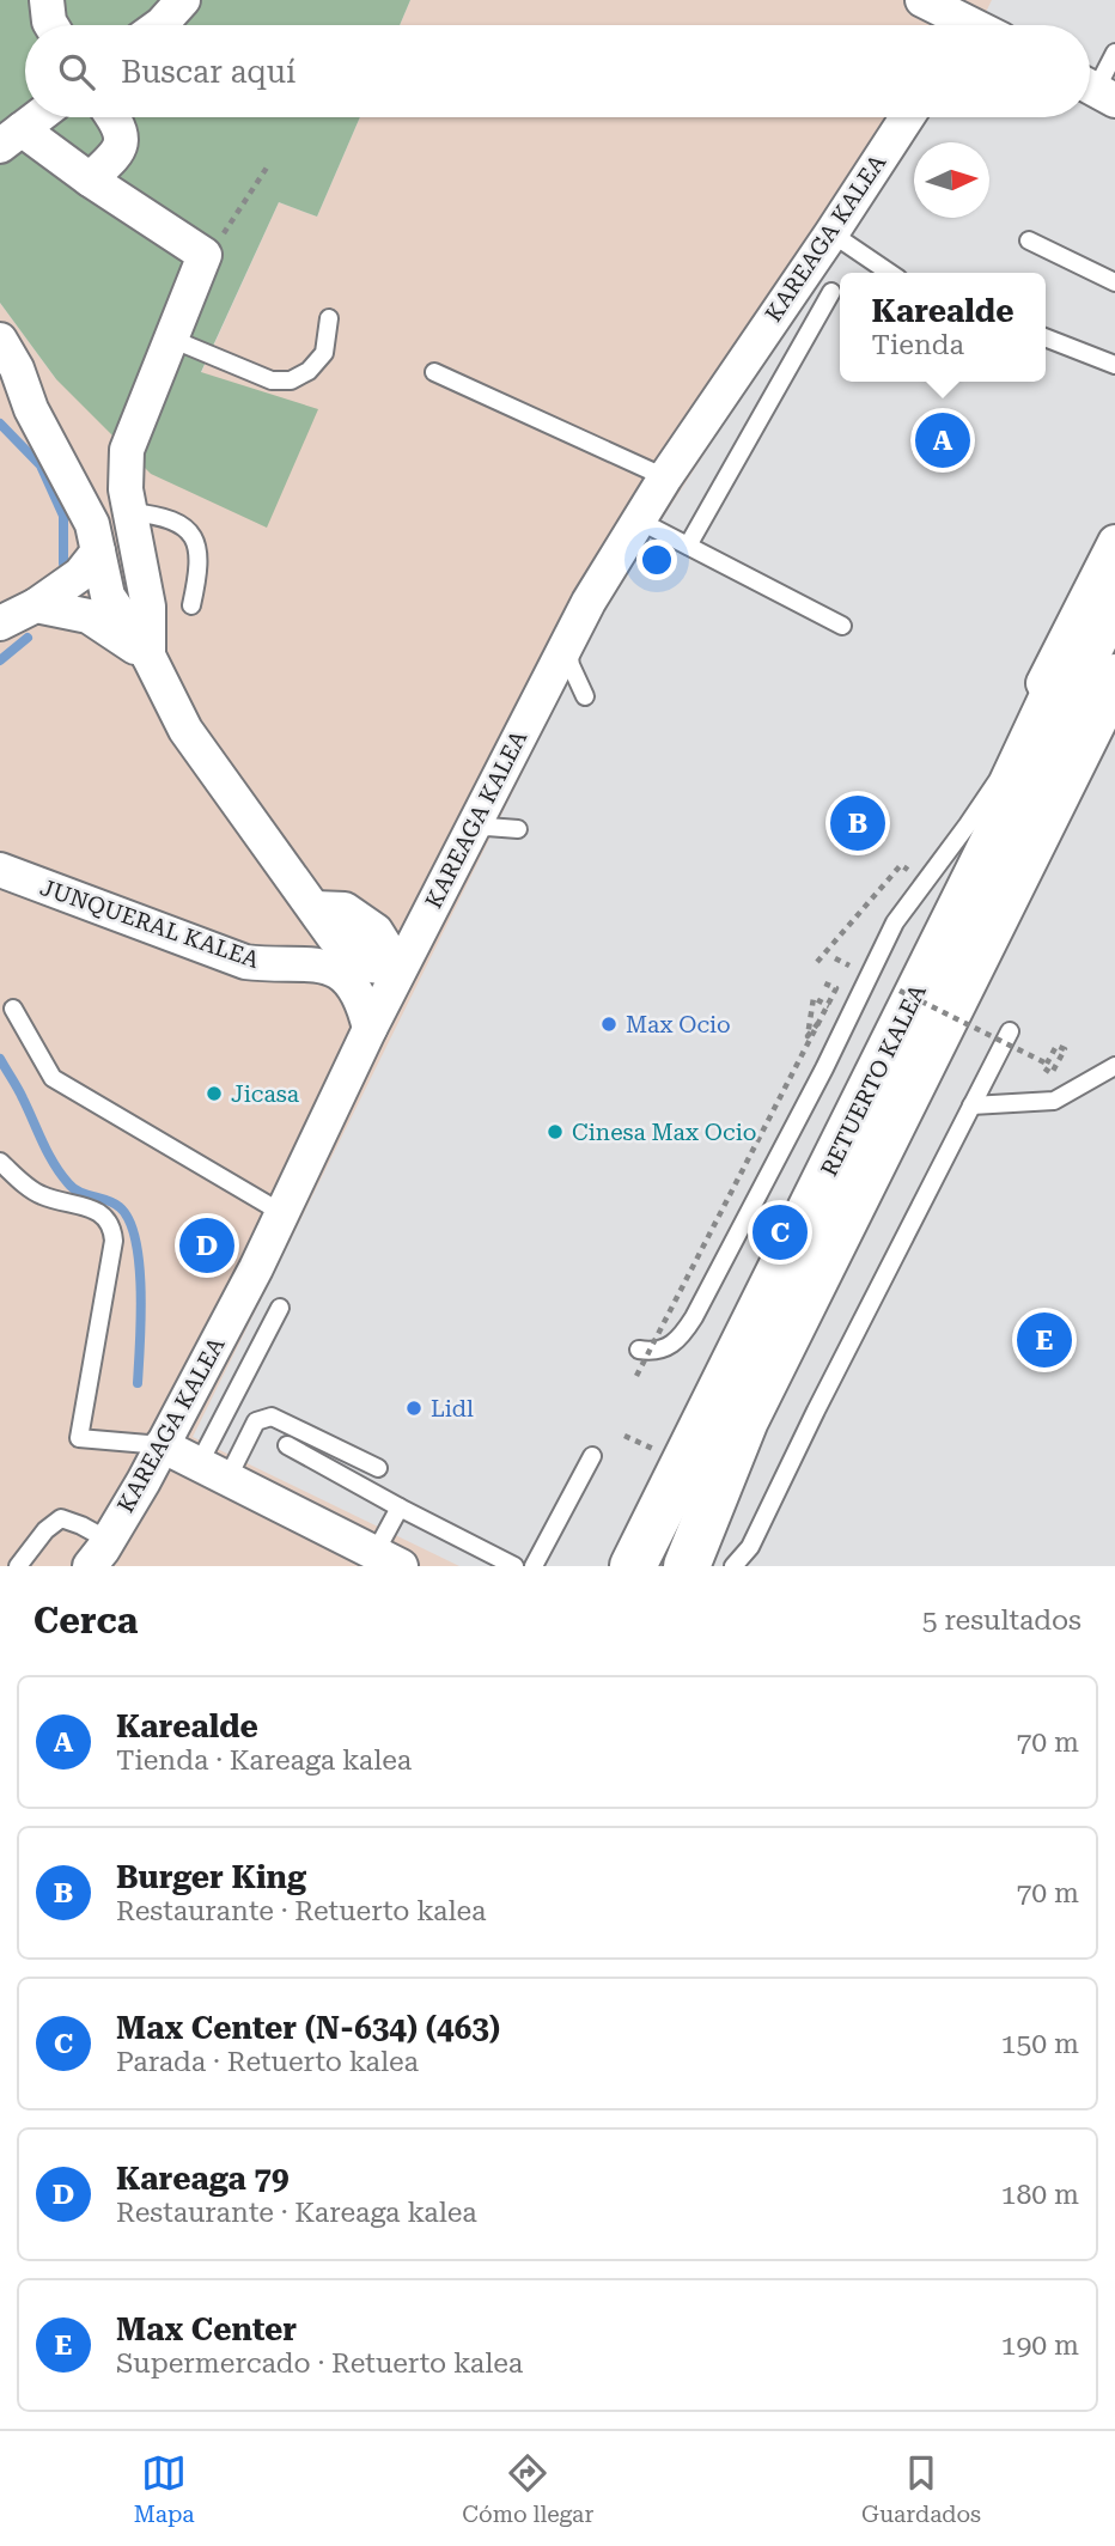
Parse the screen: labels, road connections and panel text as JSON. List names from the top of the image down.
{
  "streets": {
    "main road": ["RETUERTO KALEA"],
    "street": ["KAREAGA KALEA", "JUNQUERAL KALEA"]
  },
  "crossings": [
    ["KAREAGA KALEA", "JUNQUERAL KALEA"]
  ],
  "places": [
    "Max Ocio",
    "Jicasa",
    "Cinesa Max Ocio",
    "Lidl"
  ],
  "north": "right",
  "page": {
    "search": "Buscar aquí",
    "popup": ["Karealde", "Tienda"],
    "pins": [
      "A",
      "B",
      "C",
      "D",
      "E"
    ],
    "heading": ["Cerca", "5 resultados"],
    "list": [
      {
        "mark": "A",
        "name": "Karealde",
        "note": "Tienda · Kareaga kalea",
        "value": "70 m"
      },
      {
        "mark": "B",
        "name": "Burger King",
        "note": "Restaurante · Retuerto kalea",
        "value": "70 m"
      },
      {
        "mark": "C",
        "name": "Max Center (N-634) (463)",
        "note": "Parada · Retuerto kalea",
        "value": "150 m"
      },
      {
        "mark": "D",
        "name": "Kareaga 79",
        "note": "Restaurante · Kareaga kalea",
        "value": "180 m"
      },
      {
        "mark": "E",
        "name": "Max Center",
        "note": "Supermercado · Retuerto kalea",
        "value": "190 m"
      }
    ],
    "nav": ["Mapa", "Cómo llegar", "Guardados"]
  }
}
